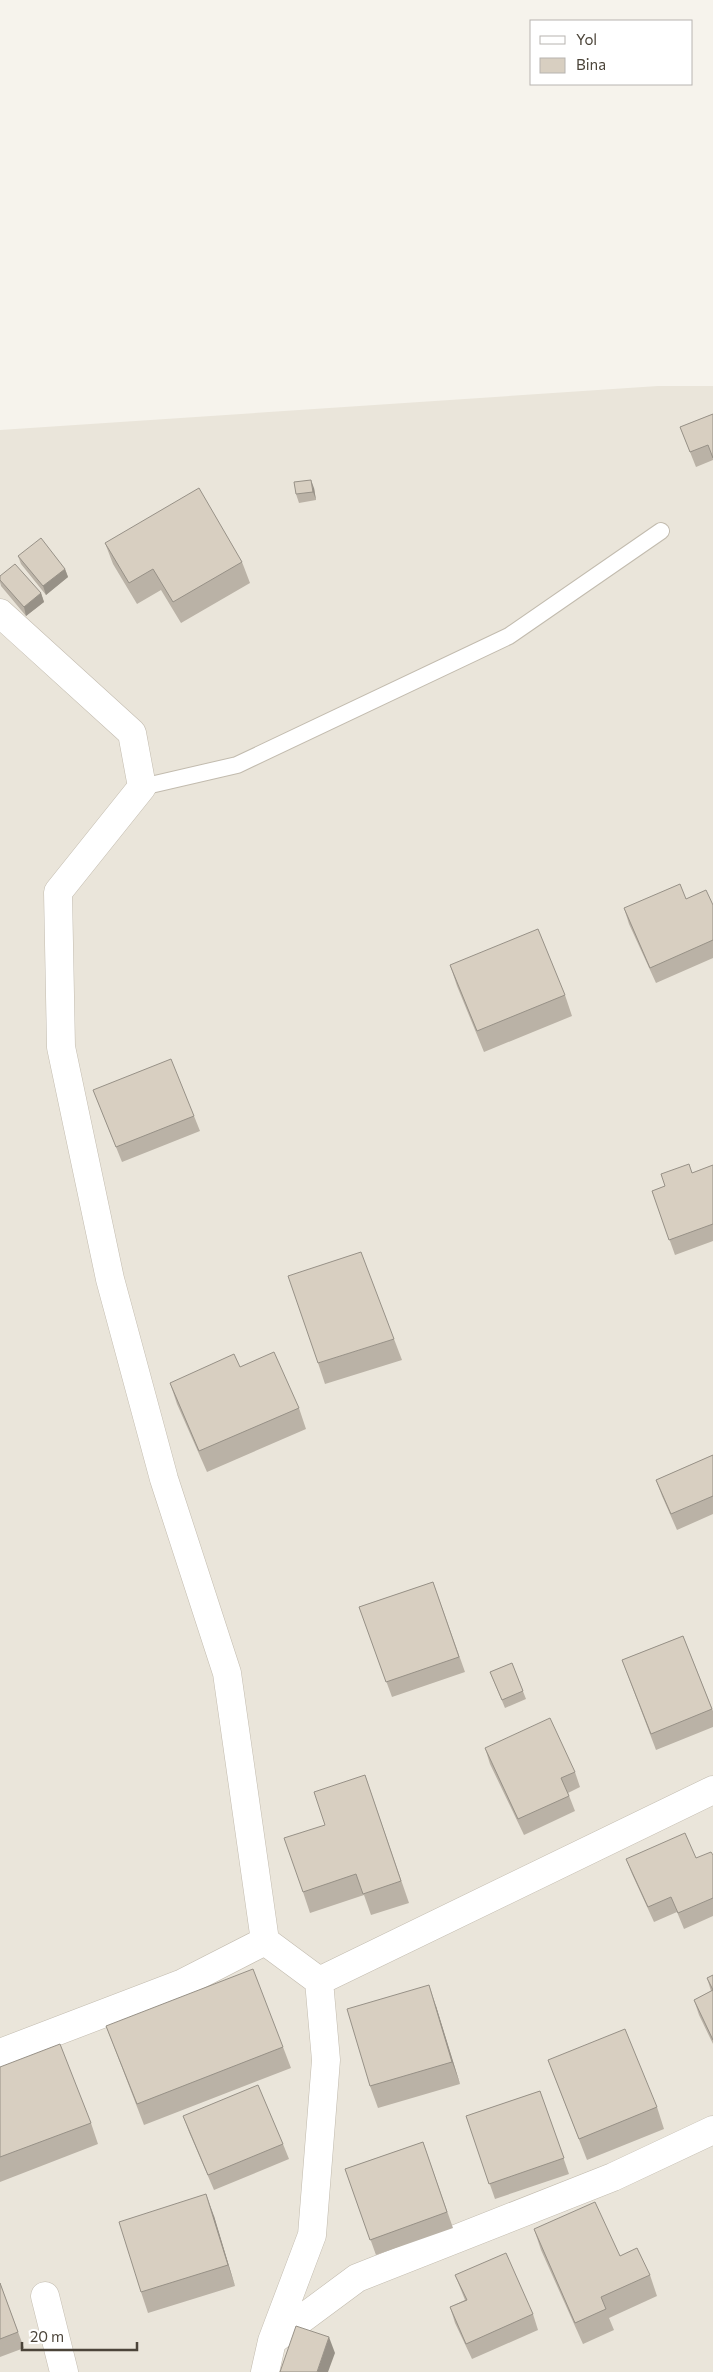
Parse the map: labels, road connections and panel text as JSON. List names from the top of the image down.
{
  "legend": ["Yol", "Bina"],
  "scale_bar": "20 m"
}
